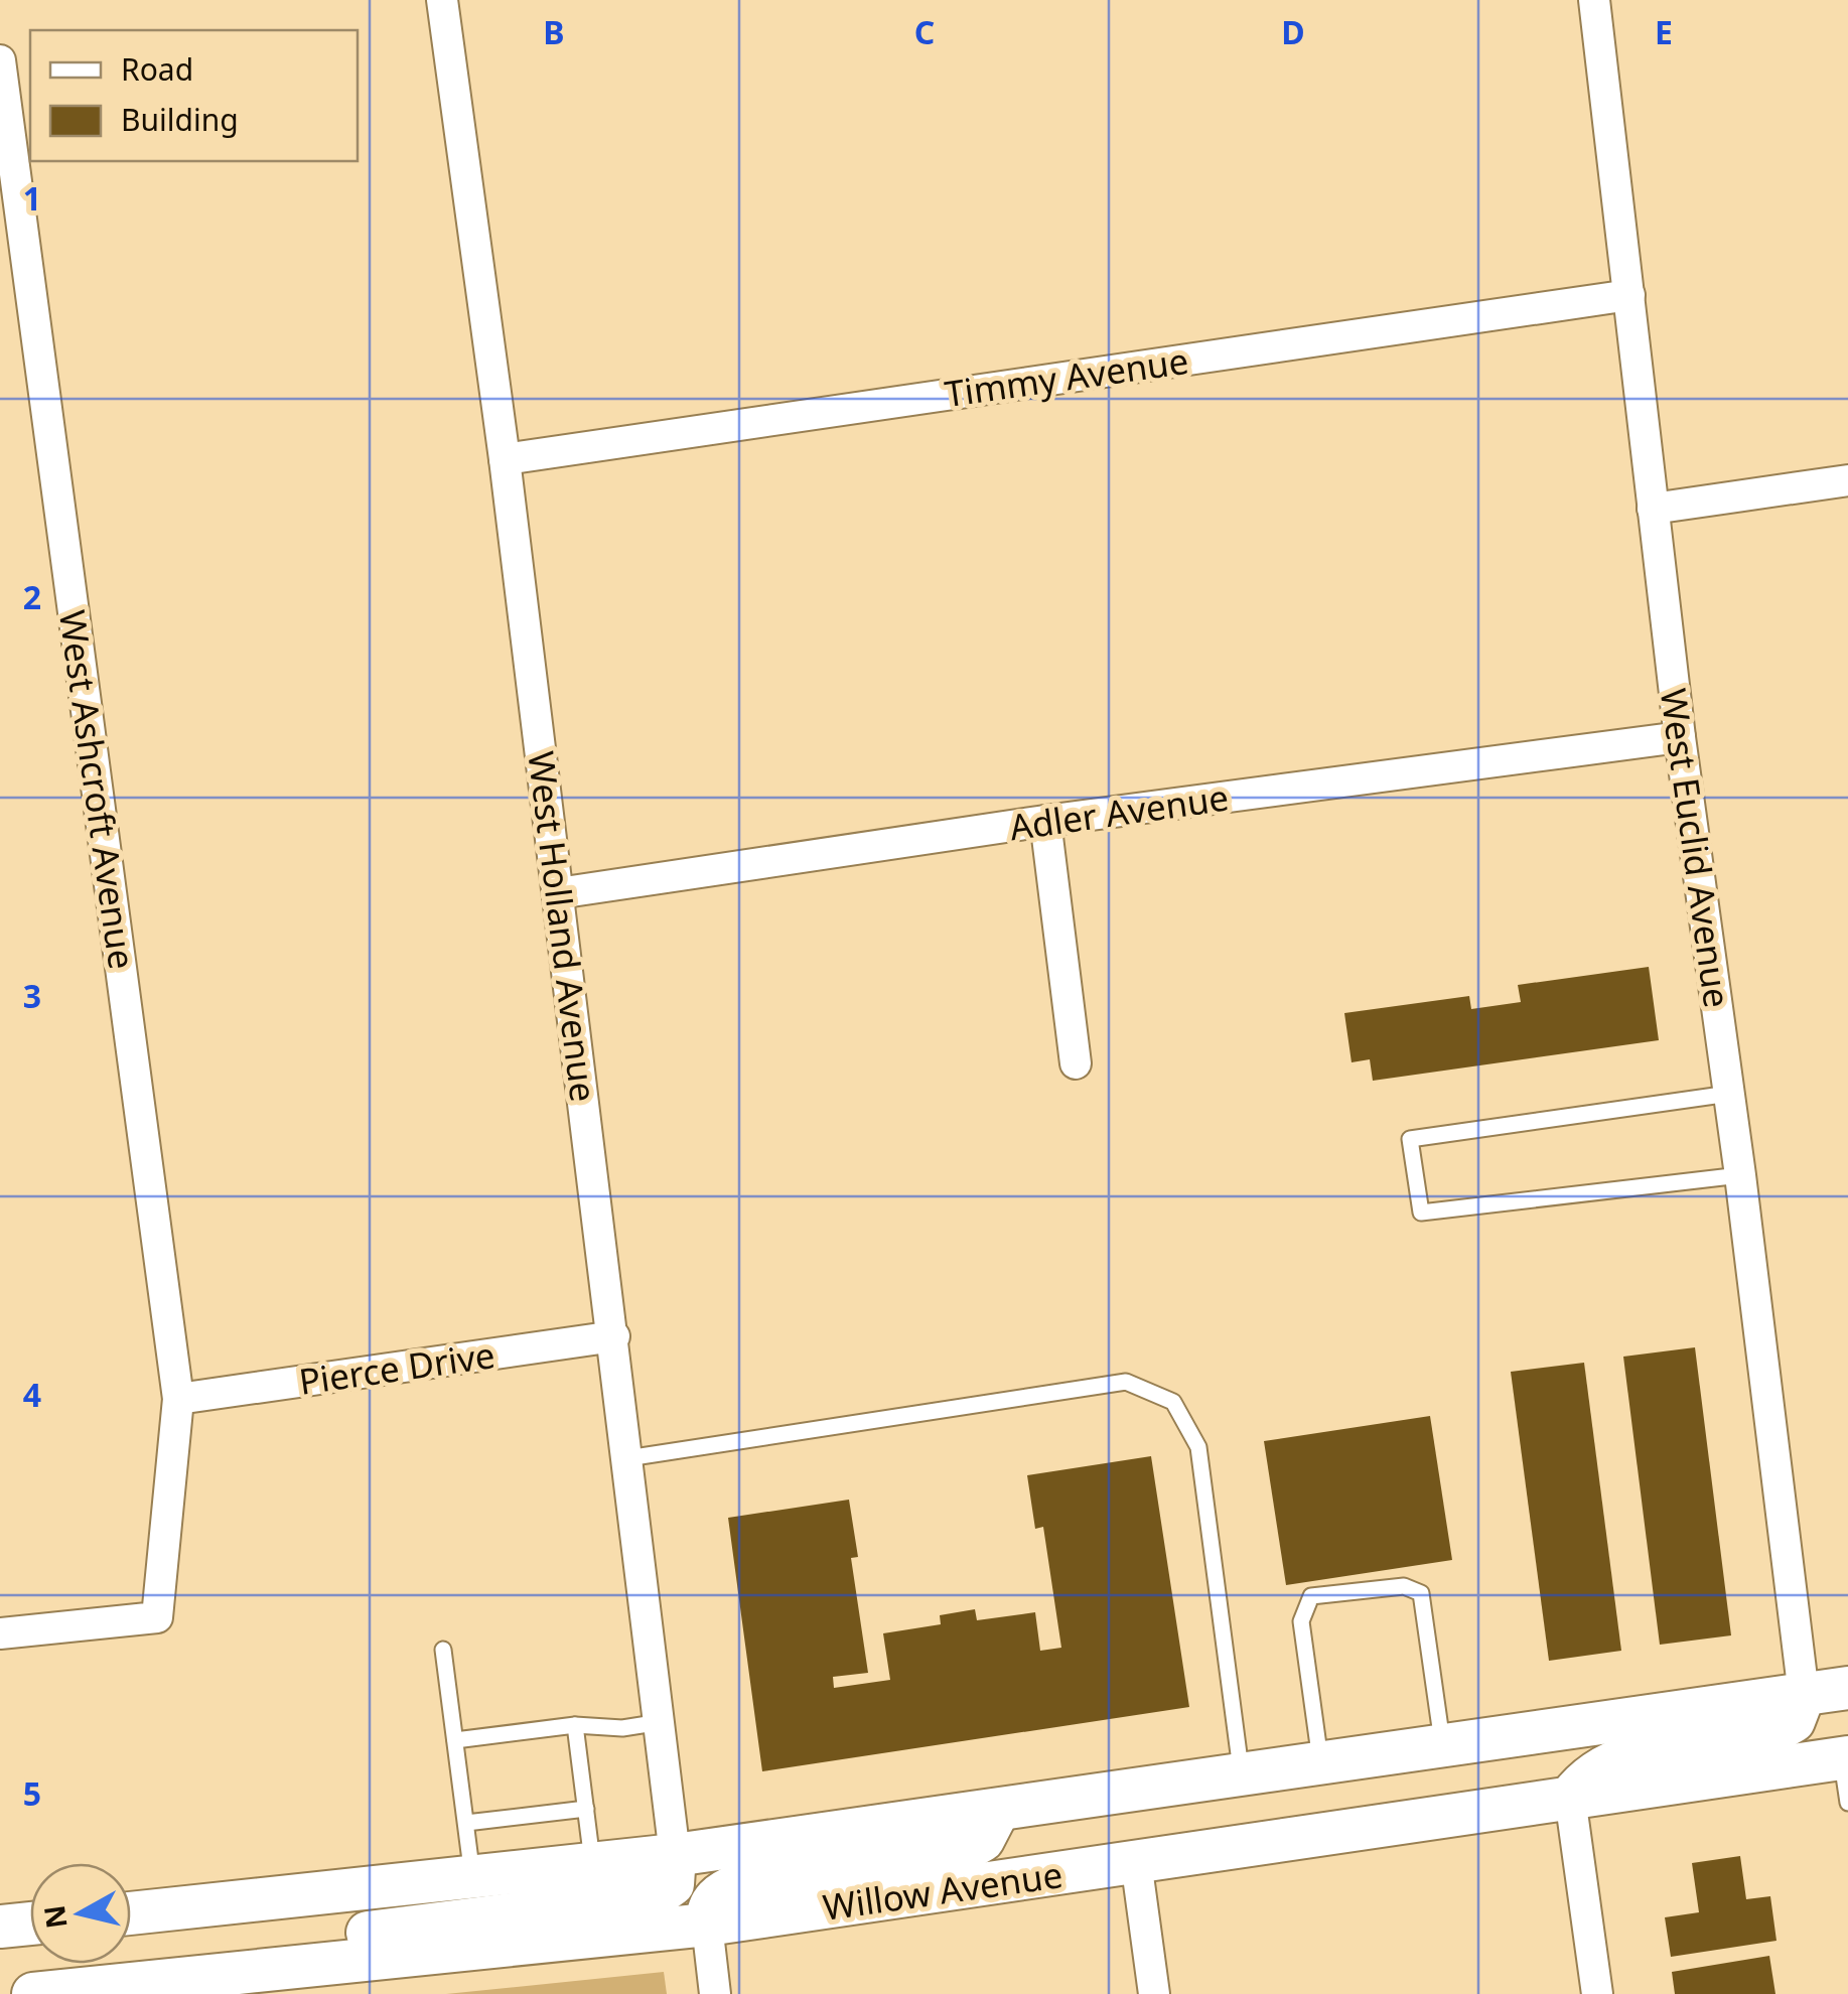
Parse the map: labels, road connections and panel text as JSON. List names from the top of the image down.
{
  "streets": {
    "main road": ["Willow Avenue"],
    "street": [
      "Timmy Avenue",
      "West Ashcroft Avenue",
      "Adler Avenue",
      "West Euclid Avenue",
      "West Holland Avenue",
      "Pierce Drive"
    ]
  },
  "crossings": [
    ["Timmy Avenue", "West Euclid Avenue"],
    ["Timmy Avenue", "West Holland Avenue"],
    ["West Ashcroft Avenue", "Pierce Drive"],
    ["Adler Avenue", "West Euclid Avenue"],
    ["Adler Avenue", "West Holland Avenue"],
    ["West Euclid Avenue", "Willow Avenue"],
    ["West Holland Avenue", "Pierce Drive"],
    ["West Holland Avenue", "Willow Avenue"]
  ],
  "legend": ["Road", "Building"],
  "north": "left",
  "grid": {
    "columns": [
      "B",
      "C",
      "D",
      "E"
    ],
    "rows": [
      "1",
      "2",
      "3",
      "4",
      "5"
    ]
  }
}
